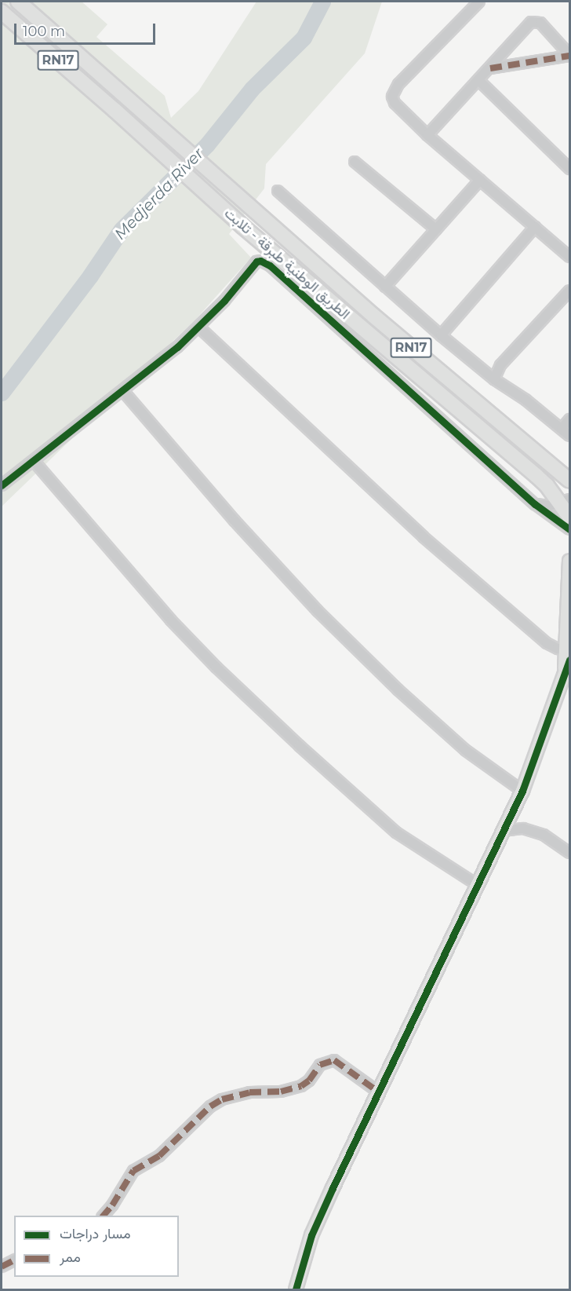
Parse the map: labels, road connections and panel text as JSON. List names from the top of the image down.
{
  "streets": {
    "main road": ["RN17", "الطريق الوطنية طبرقة - تلابت"]
  },
  "water": ["Medjerda River"],
  "legend": ["مسار دراجات", "ممر"],
  "scale_bar": "100 m"
}
